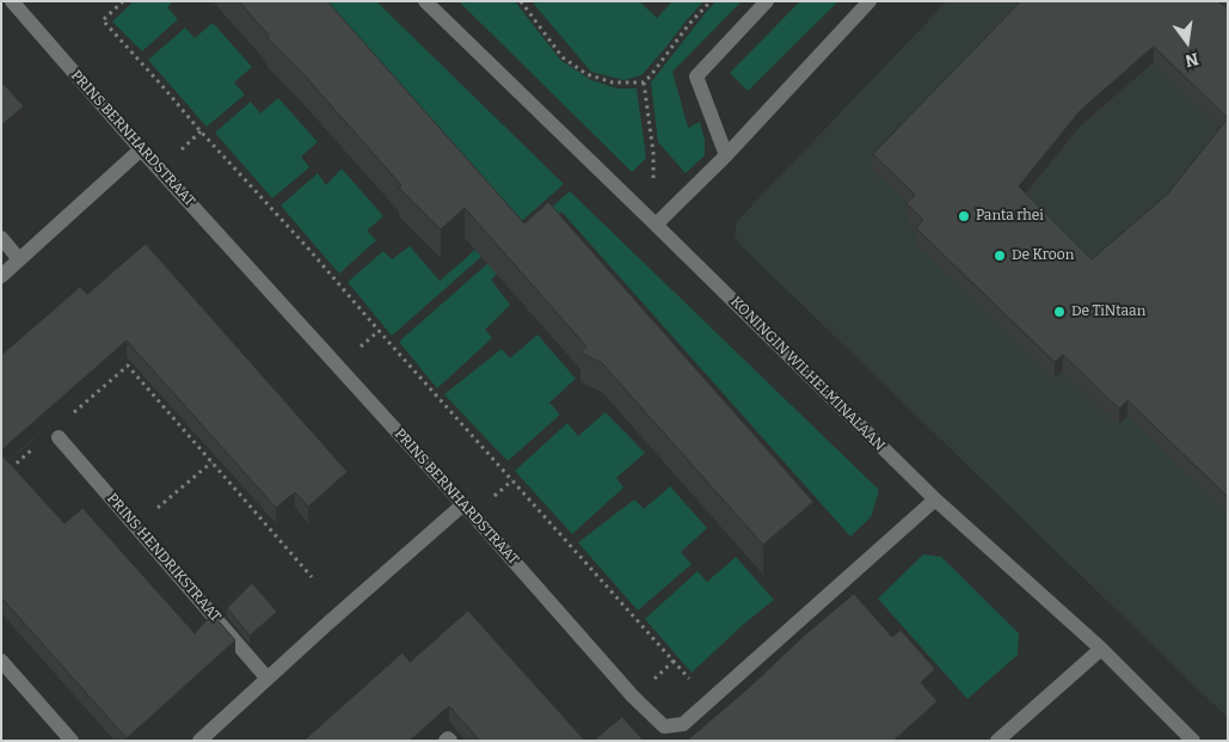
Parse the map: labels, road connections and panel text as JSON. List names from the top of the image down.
{
  "streets": {
    "street": ["PRINS BERNHARDSTRAAT", "KONINGIN WILHELMINALAAN", "PRINS HENDRIKSTRAAT"]
  },
  "crossings": [
    ["PRINS BERNHARDSTRAAT", "KONINGIN WILHELMINALAAN"]
  ],
  "places": ["Panta rhei", "De Kroon", "De TiNtaan"],
  "north": "bottom"
}
